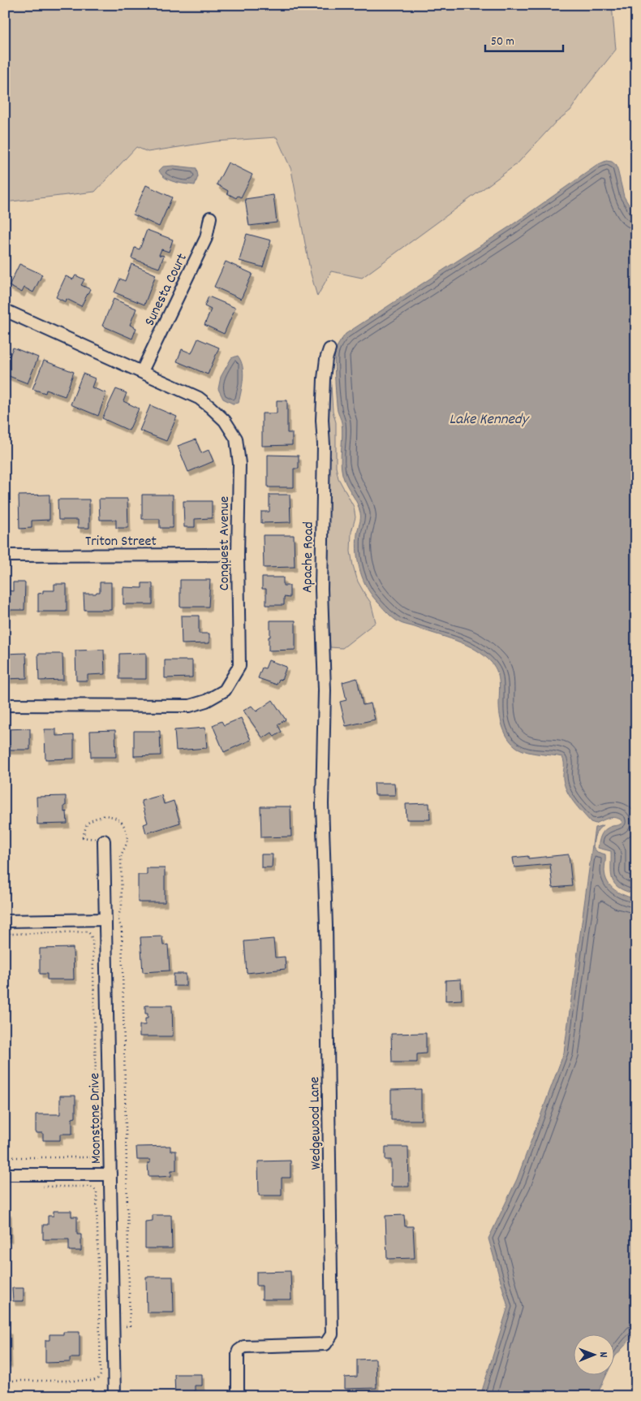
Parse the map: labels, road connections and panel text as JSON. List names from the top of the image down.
{
  "streets": {
    "street": [
      "Sunesta Court",
      "Triton Street",
      "Conquest Avenue",
      "Apache Road",
      "Moonstone Drive",
      "Wedgewood Lane"
    ]
  },
  "crossings": [
    ["Sunesta Court", "Conquest Avenue"],
    ["Triton Street", "Conquest Avenue"],
    ["Apache Road", "Wedgewood Lane"]
  ],
  "water": ["Lake Kennedy"],
  "scale_bar": "50 m",
  "north": "right"
}
